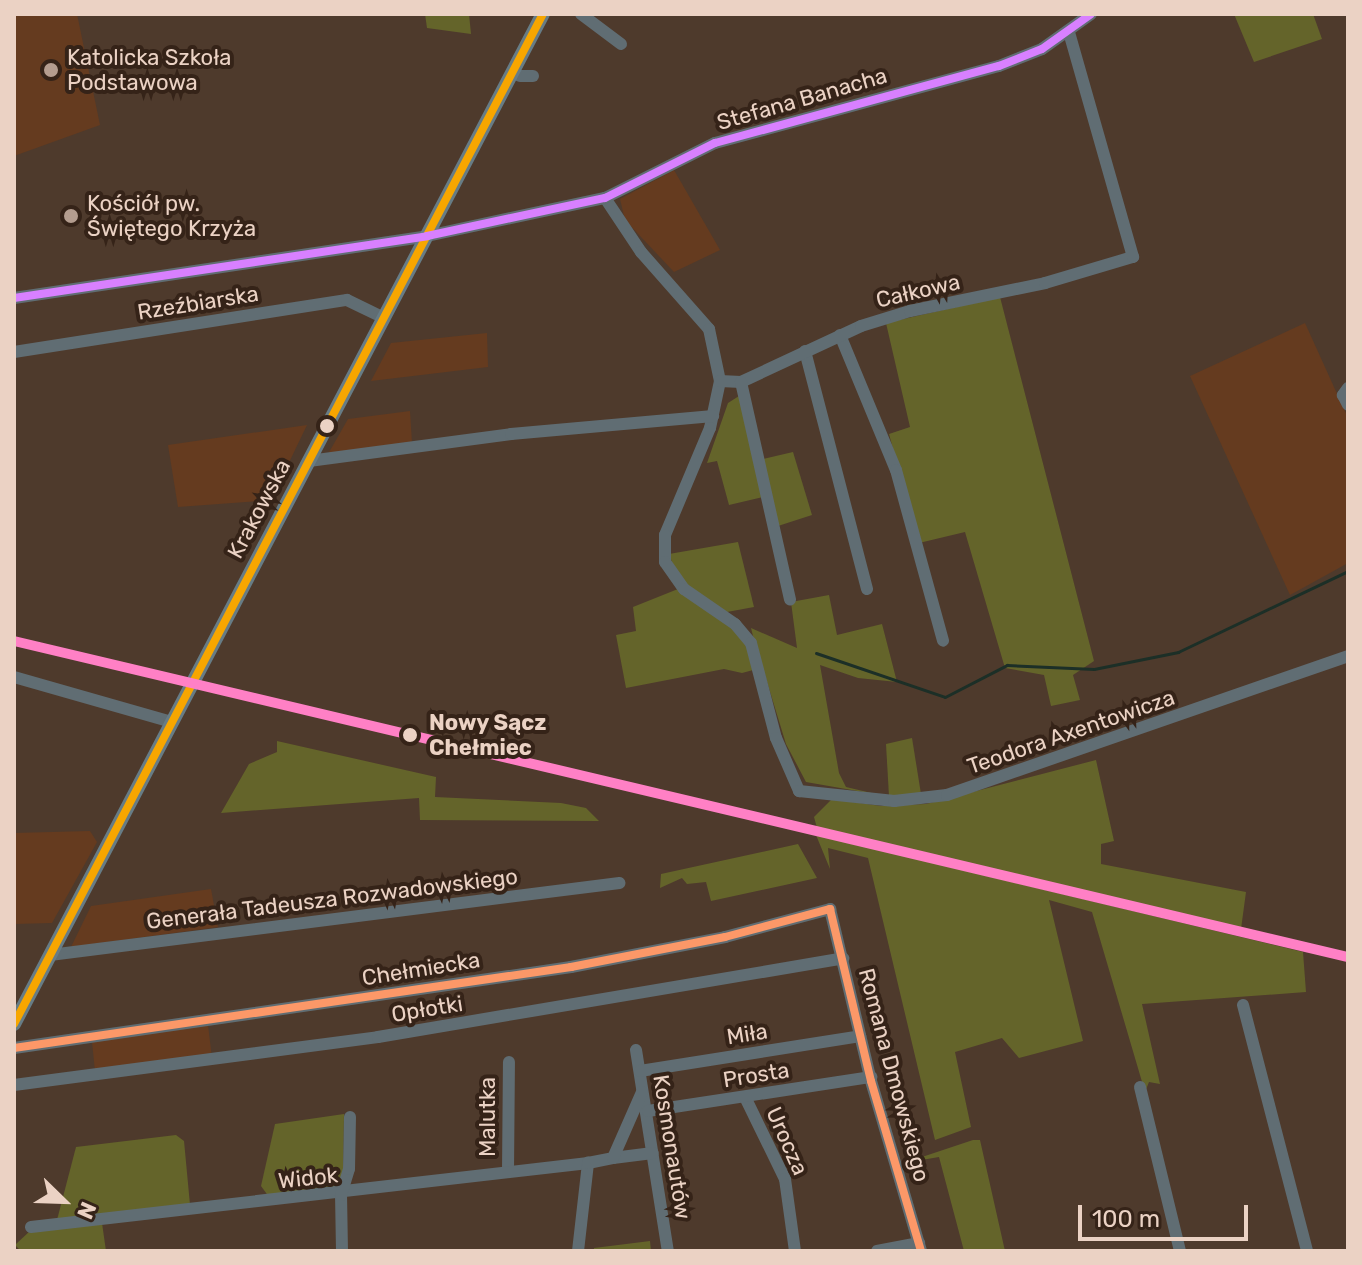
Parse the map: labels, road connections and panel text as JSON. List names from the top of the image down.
{
  "streets": {
    "main road": ["Krakowska"],
    "street": [
      "Stefana Banacha",
      "Całkowa",
      "Rzeźbiarska",
      "Teodora Axentowicza",
      "Generała Tadeusza Rozwadowskiego",
      "Chełmiecka",
      "Opłotki",
      "Miła",
      "Prosta",
      "Romana Dmowskiego",
      "Malutka",
      "Urocza",
      "Kosmonautów",
      "Widok"
    ]
  },
  "crossings": [
    ["Stefana Banacha", "Całkowa"],
    ["Stefana Banacha", "Krakowska"],
    ["Rzeźbiarska", "Krakowska"],
    ["Krakowska", "Generała Tadeusza Rozwadowskiego"],
    ["Chełmiecka", "Romana Dmowskiego"],
    ["Opłotki", "Romana Dmowskiego"],
    ["Miła", "Romana Dmowskiego"],
    ["Miła", "Kosmonautów"],
    ["Prosta", "Romana Dmowskiego"],
    ["Prosta", "Urocza"],
    ["Prosta", "Kosmonautów"],
    ["Malutka", "Widok"]
  ],
  "places": ["Katolicka Szkoła Podstawowa", "Kościół pw. Świętego Krzyża", "Nowy Sącz Chełmiec"],
  "scale_bar": "100 m",
  "north": "bottom right"
}
